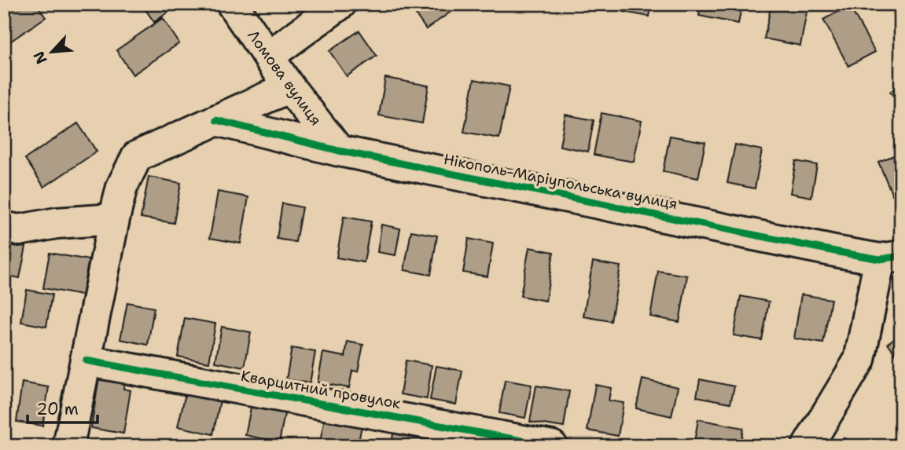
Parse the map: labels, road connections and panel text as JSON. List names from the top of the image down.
{
  "streets": {
    "street": ["Ломова вулиця", "Нікополь-Маріупольська вулиця", "Кварцитний провулок"]
  },
  "crossings": [
    ["Ломова вулиця", "Нікополь-Маріупольська вулиця"]
  ],
  "scale_bar": "20 m",
  "north": "bottom left"
}
